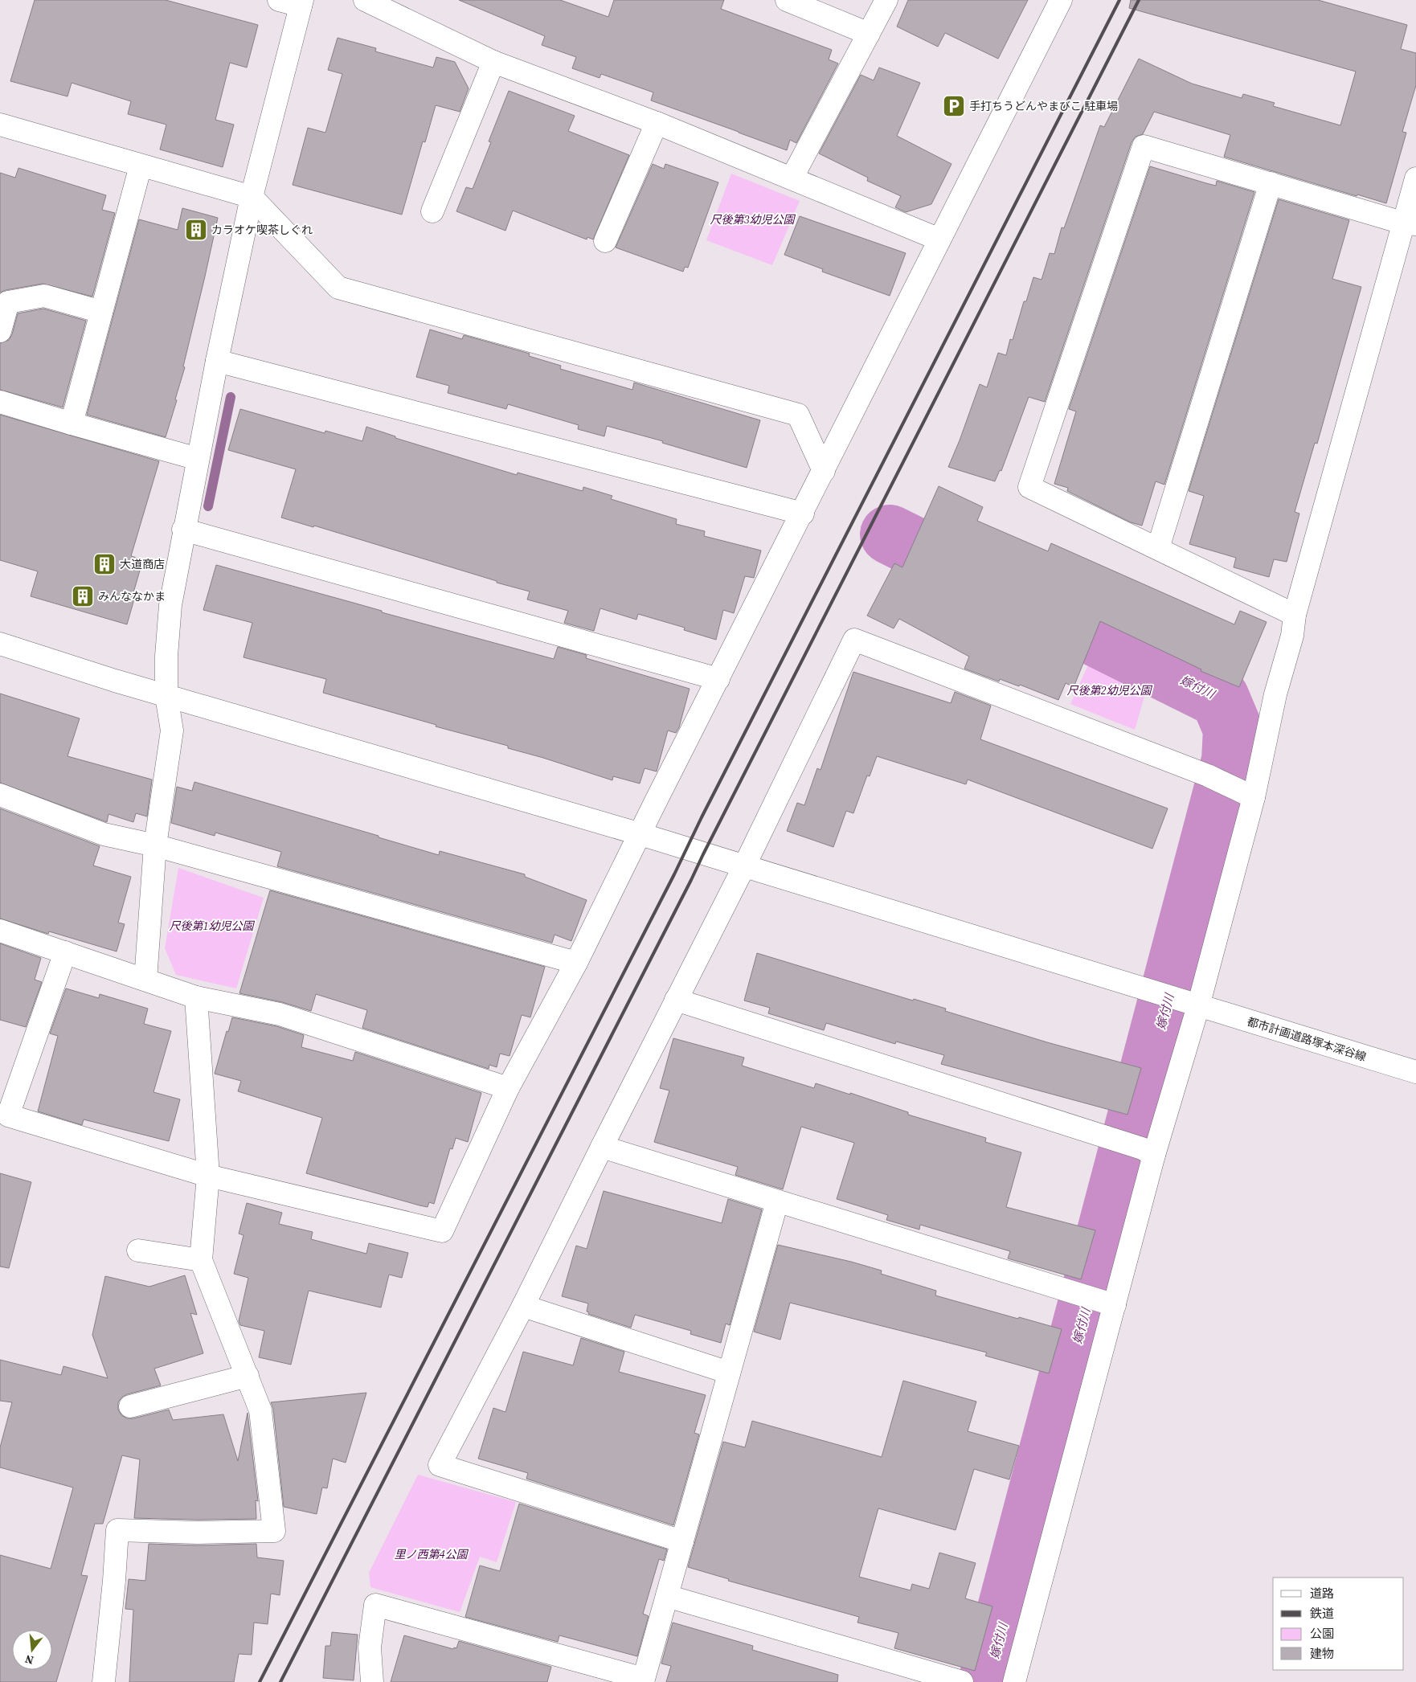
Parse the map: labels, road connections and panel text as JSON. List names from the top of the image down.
{
  "streets": {
    "street": ["都市計画道路塚本深谷線"]
  },
  "water": ["嫁付川"],
  "parks": [
    "尺後第3幼児公園",
    "尺後第2幼児公園",
    "尺後第1幼児公園",
    "里ノ西第4公園"
  ],
  "places": {
    "parking": ["手打ちうどんやまびこ 駐車場"],
    "building": ["カラオケ喫茶しぐれ", "大道商店", "みんななかま"]
  },
  "legend": [
    "道路",
    "鉄道",
    "公園",
    "建物"
  ],
  "north": "bottom"
}
